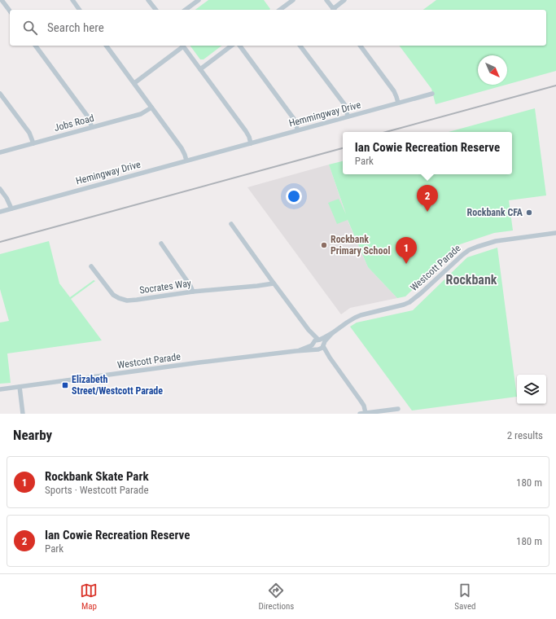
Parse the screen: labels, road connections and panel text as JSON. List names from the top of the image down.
{
  "streets": {
    "street": [
      "Hemmingway Drive",
      "Jobs Road",
      "Hemingway Drive",
      "Westcott Parade",
      "Socrates Way"
    ]
  },
  "crossings": [
    ["Hemmingway Drive", "Hemingway Drive"]
  ],
  "districts": ["Rockbank"],
  "places": {
    "other": ["Rockbank CFA", "Rockbank Primary School"],
    "transit": ["Elizabeth Street/Westcott Parade"]
  },
  "north": "bottom right",
  "page": {
    "search": "Search here",
    "popup": ["Ian Cowie Recreation Reserve", "Park"],
    "pins": ["2", "1"],
    "heading": ["Nearby", "2 results"],
    "list": [
      {
        "mark": "1",
        "name": "Rockbank Skate Park",
        "note": "Sports · Westcott Parade",
        "value": "180 m"
      },
      {
        "mark": "2",
        "name": "Ian Cowie Recreation Reserve",
        "note": "Park",
        "value": "180 m"
      }
    ],
    "nav": ["Map", "Directions", "Saved"]
  }
}
